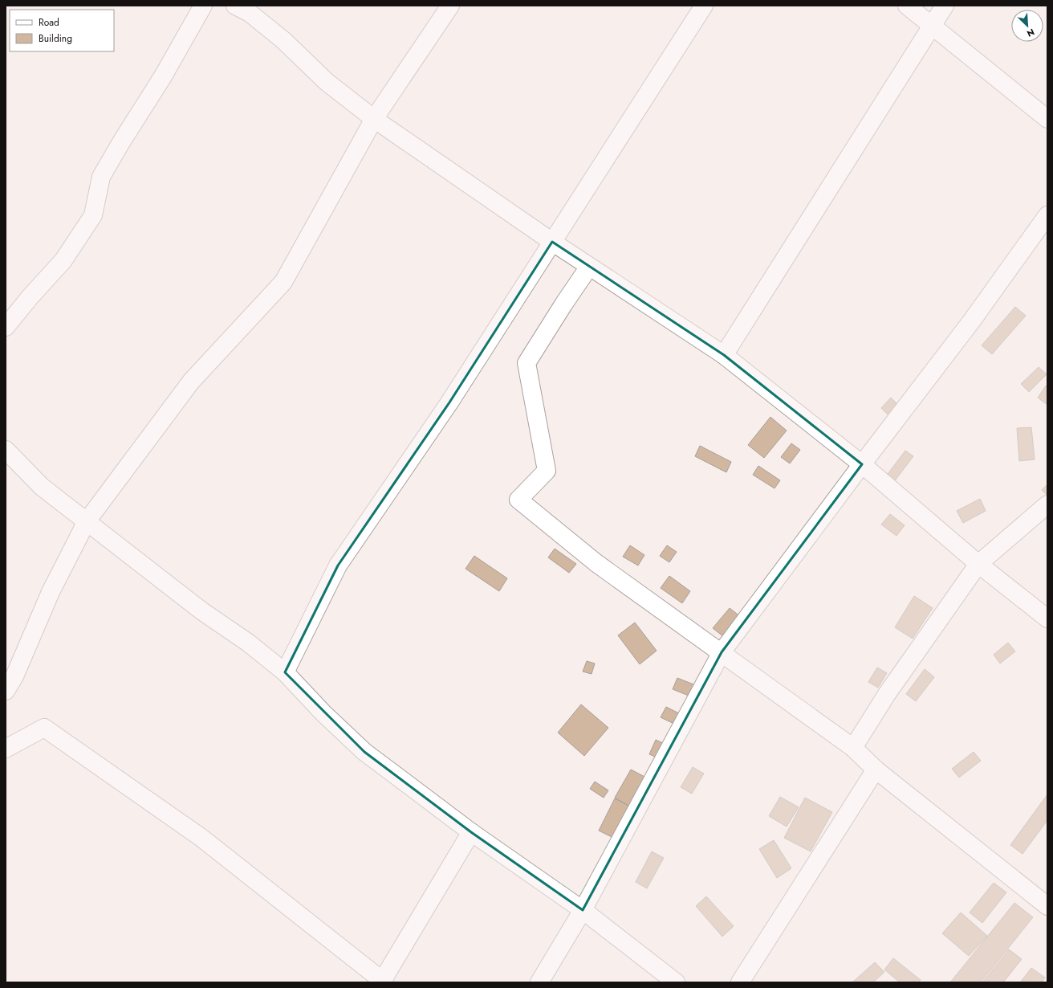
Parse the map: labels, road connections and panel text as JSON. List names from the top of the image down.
{
  "legend": ["Road", "Building"],
  "north": "bottom right"
}
